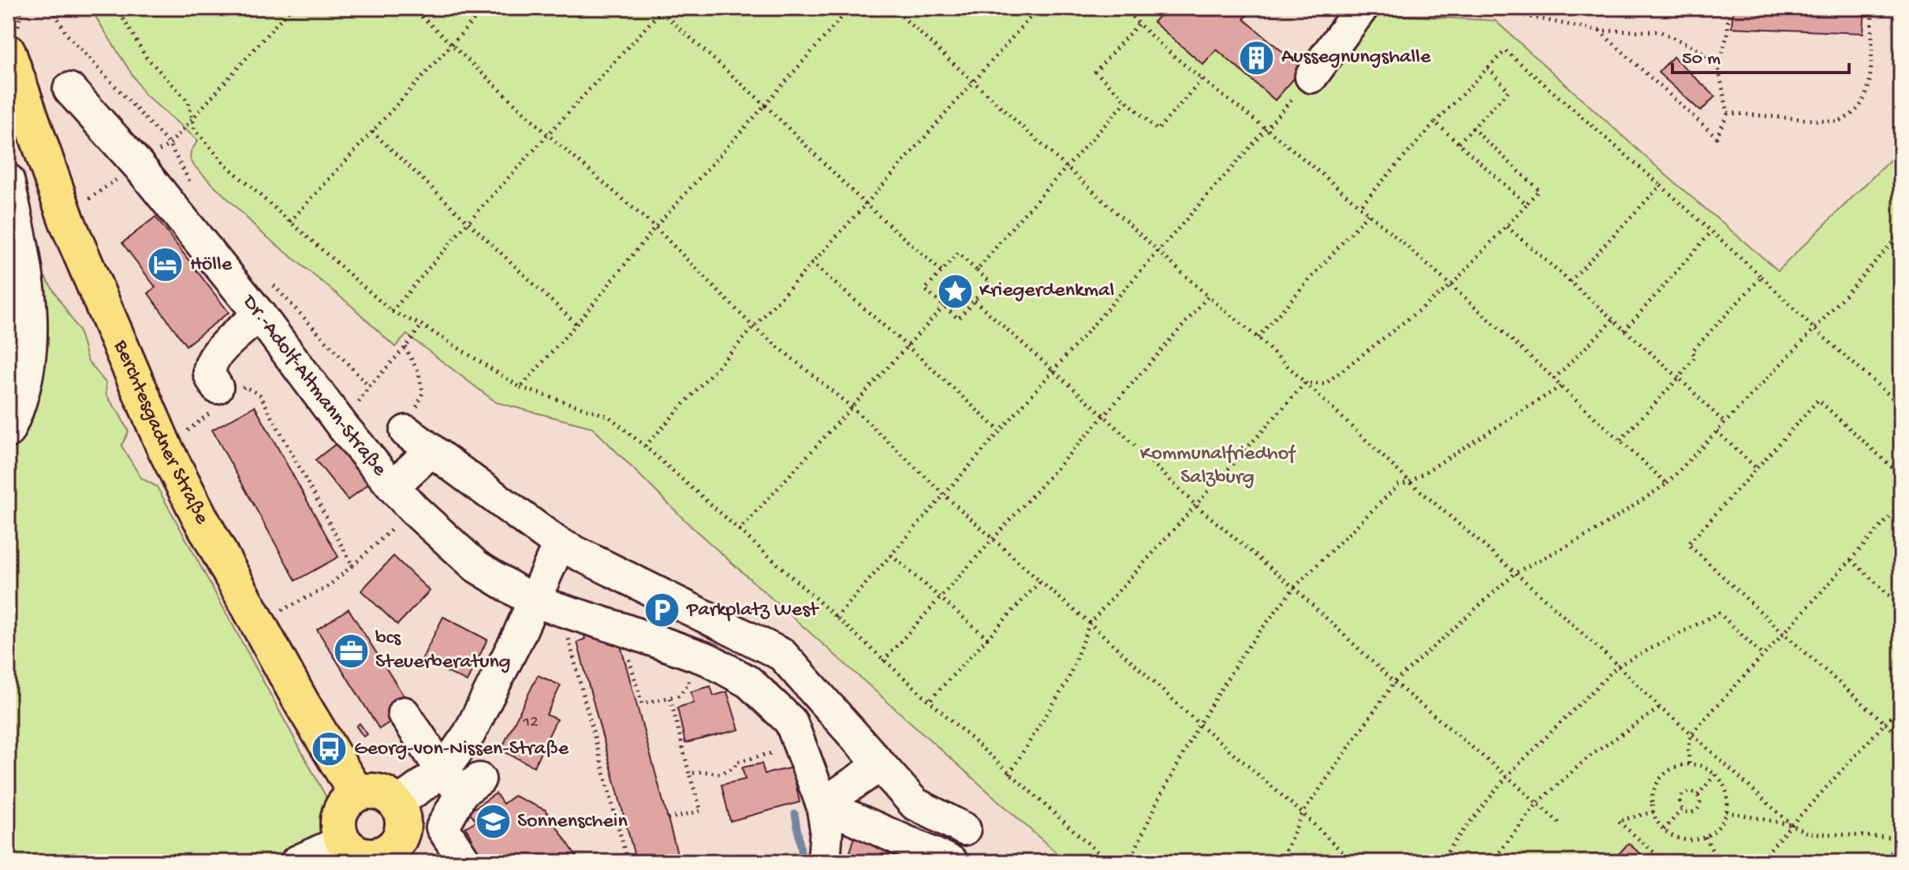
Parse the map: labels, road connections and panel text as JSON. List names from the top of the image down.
{
  "streets": {
    "main road": ["Berchtesgadner Straße"],
    "street": ["Dr.-Adolf-Altmann-Straße"]
  },
  "parks": ["Kommunalfriedhof Salzburg"],
  "places": {
    "building": ["Aussegnungshalle"],
    "hotel": ["Hölle"],
    "place": ["Kriegerdenkmal"],
    "parking": ["Parkplatz West"],
    "office": ["bcs Steuerberatung"],
    "bus stop": ["Georg-von-Nissen-Straße"],
    "school or university": ["Sonnenschein"]
  },
  "house_numbers": ["12"],
  "scale_bar": "50 m"
}
